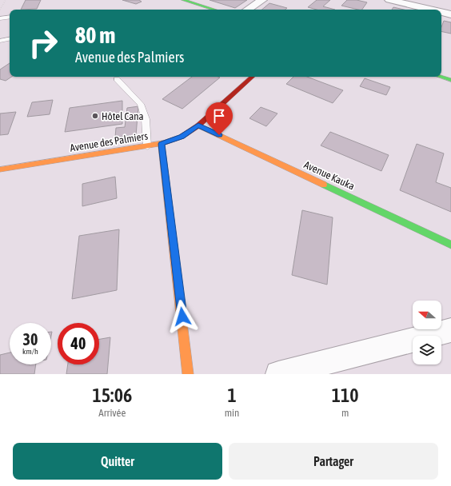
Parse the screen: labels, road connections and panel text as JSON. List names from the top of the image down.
{
  "streets": {
    "street": ["Avenue des Palmiers", "Avenue Kauka"]
  },
  "crossings": [
    ["Avenue des Palmiers", "Avenue Kauka"]
  ],
  "places": ["Hôtel Cana"],
  "north": "left",
  "page": {
    "turn": ["80 m", "Avenue des Palmiers"],
    "speed": "30 km/h",
    "limit": "40",
    "eta": [
      "15:06",
      "Arrivée",
      "1",
      "min",
      "110",
      "m"
    ],
    "buttons": ["Quitter", "Partager"]
  }
}
